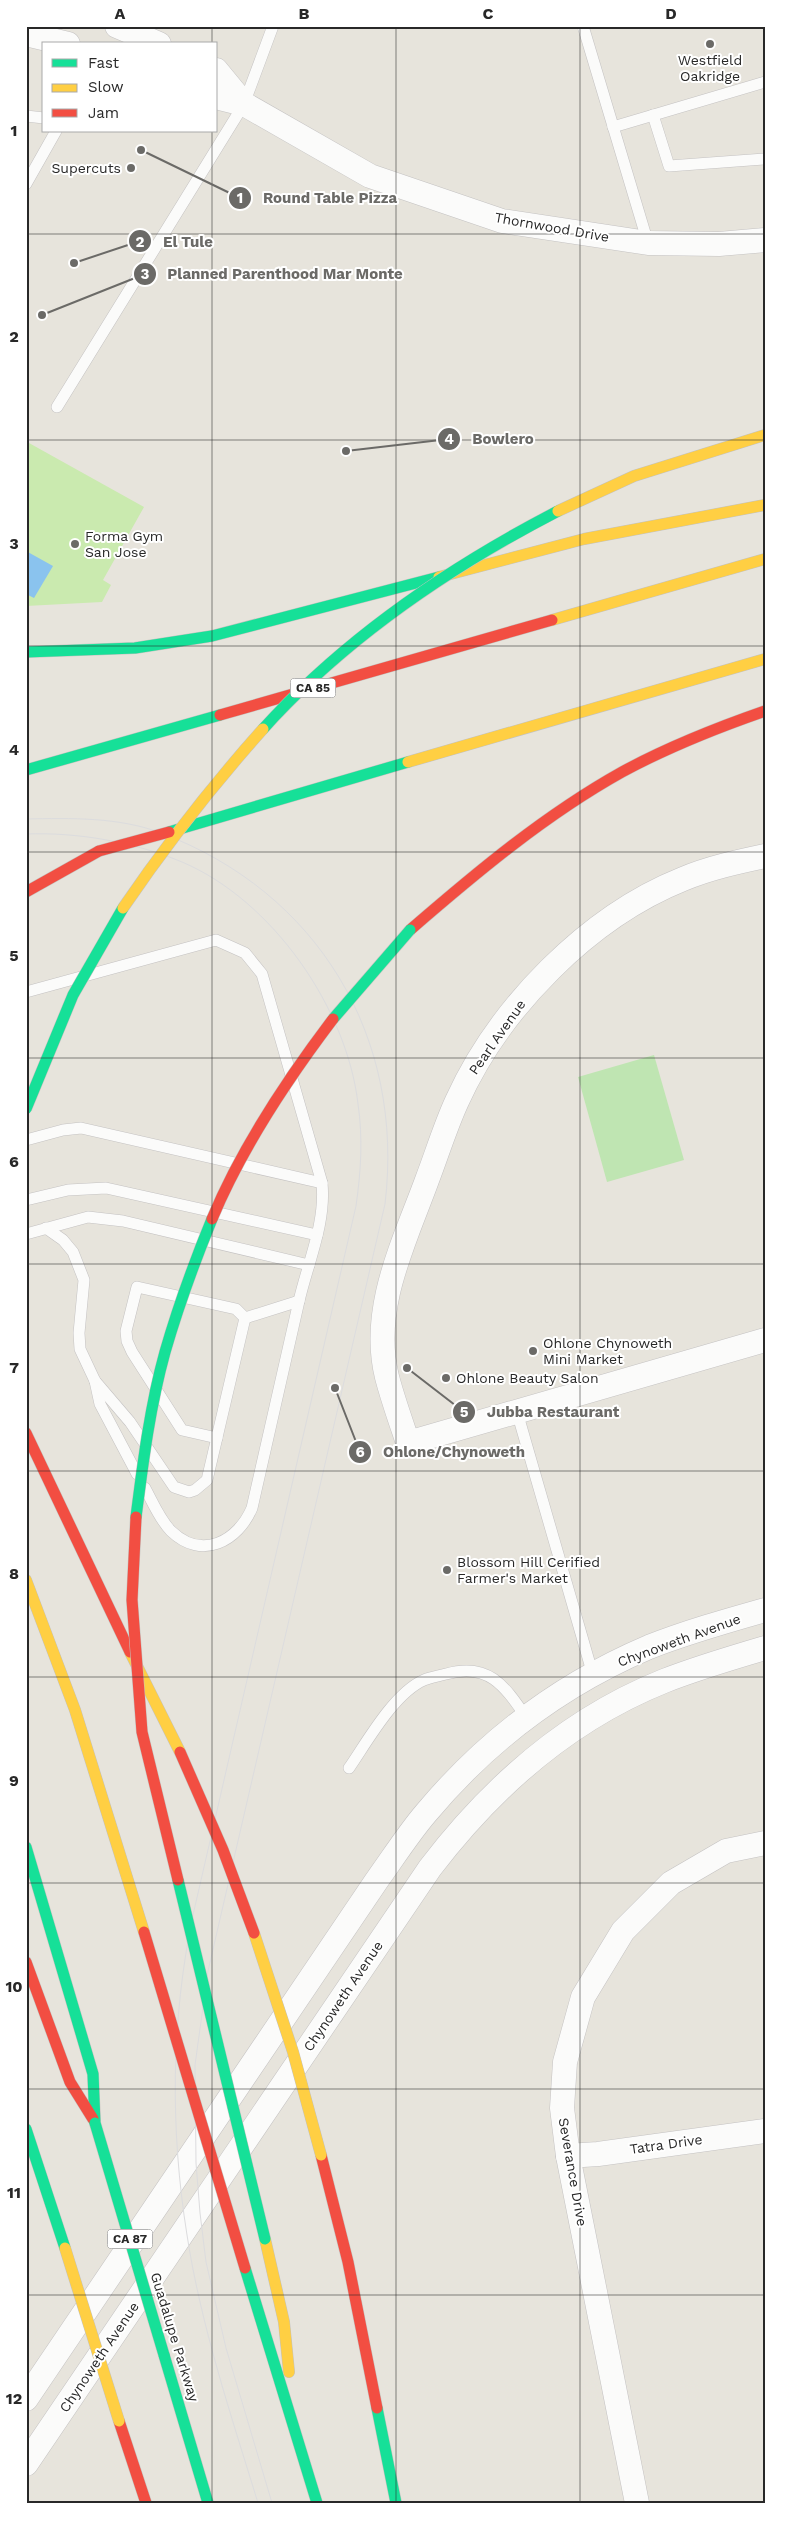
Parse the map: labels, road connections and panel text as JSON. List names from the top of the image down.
{
  "streets": {
    "highway": ["CA 85", "CA 87", "Guadalupe Parkway"],
    "street": [
      "Thornwood Drive",
      "Pearl Avenue",
      "Chynoweth Avenue",
      "Tatra Drive",
      "Severance Drive"
    ]
  },
  "crossings": [
    ["Tatra Drive", "Severance Drive"]
  ],
  "places": [
    "Westfield Oakridge",
    "Round Table Pizza",
    "Supercuts",
    "El Tule",
    "Planned Parenthood Mar Monte",
    "Bowlero",
    "Forma Gym San Jose",
    "Ohlone Chynoweth Mini Market",
    "Jubba Restaurant",
    "Ohlone Beauty Salon",
    "Ohlone/Chynoweth",
    "Blossom Hill Cerified Farmer's Market"
  ],
  "legend": ["Fast", "Slow", "Jam"],
  "grid": {
    "columns": [
      "A",
      "B",
      "C",
      "D"
    ],
    "rows": [
      "1",
      "2",
      "3",
      "4",
      "5",
      "6",
      "7",
      "8",
      "9",
      "10",
      "11",
      "12"
    ]
  }
}
